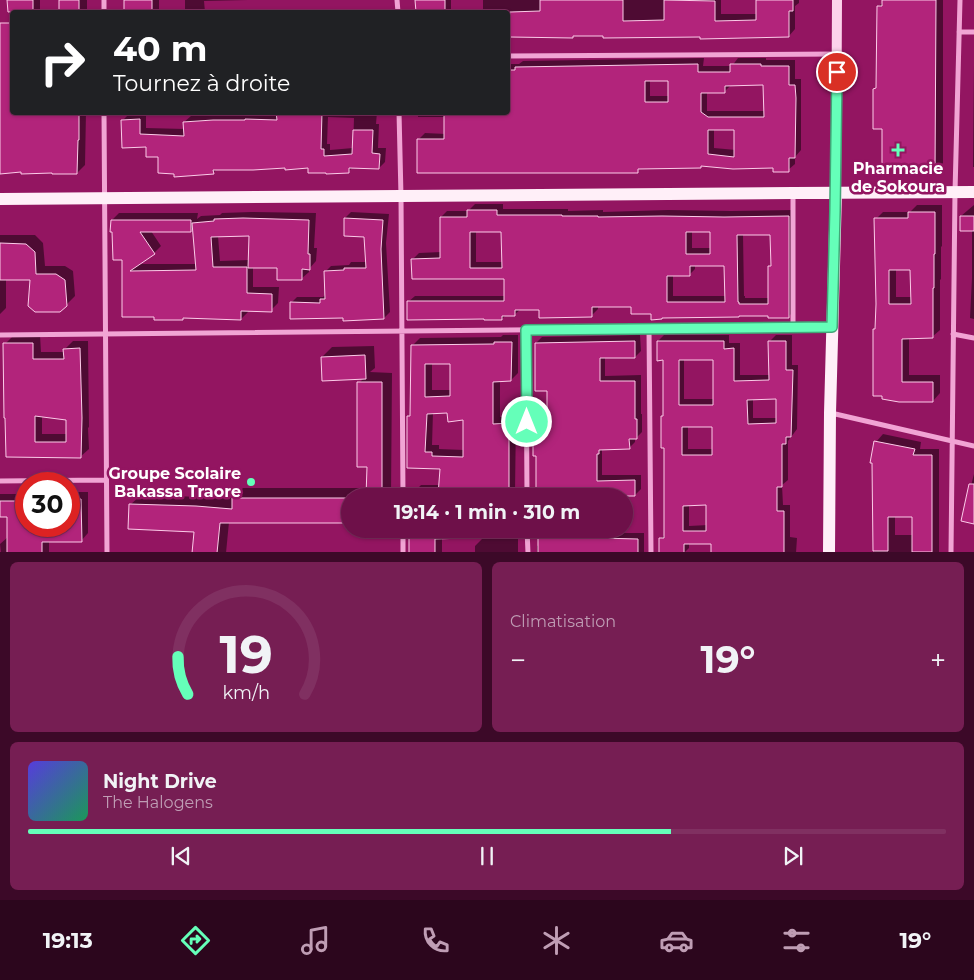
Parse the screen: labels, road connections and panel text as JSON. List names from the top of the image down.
{
  "places": {
    "health": ["Pharmacie de Sokoura"],
    "other": ["Groupe Scolaire Bakassa Traore"]
  },
  "page": {
    "turn": ["40 m", "Tournez à droite"],
    "limit": "30",
    "trip": "19:14 · 1 min · 310 m",
    "tile": "Climatisation",
    "heat": ["−", "19°", "+"],
    "song": ["Night Drive", "The Halogens"],
    "tabs": ["19:13", "19°"],
    "gauge": ["19", "km/h"]
  }
}
